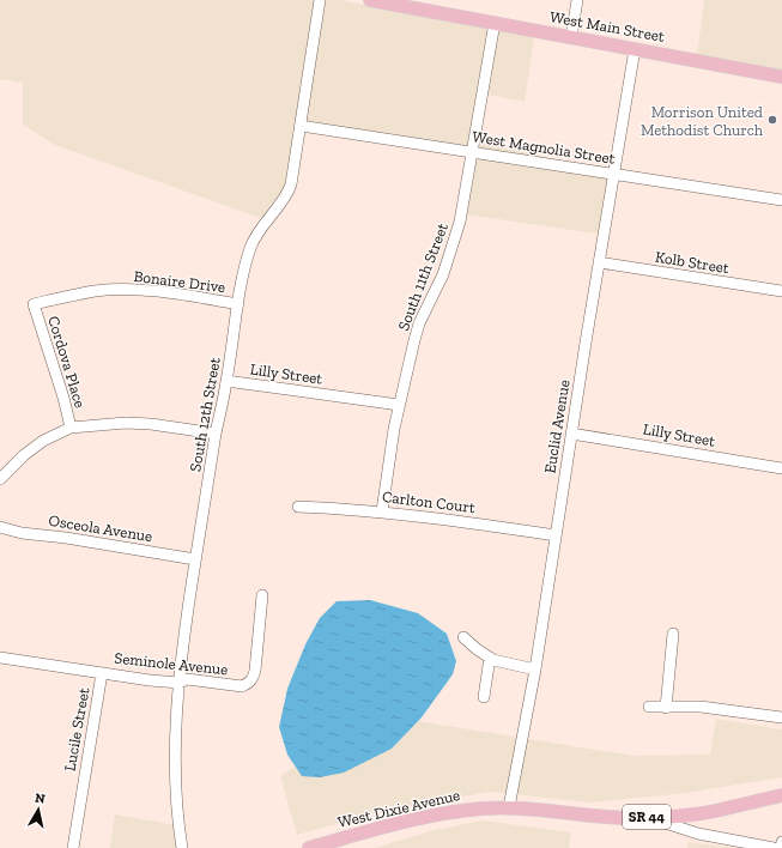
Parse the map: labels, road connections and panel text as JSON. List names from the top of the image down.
{
  "streets": {
    "main road": ["West Main Street", "West Dixie Avenue", "SR 44"],
    "street": [
      "West Magnolia Street",
      "Kolb Street",
      "South 11th Street",
      "Bonaire Drive",
      "Cordova Place",
      "Lilly Street",
      "South 12th Street",
      "Euclid Avenue",
      "Carlton Court",
      "Osceola Avenue",
      "Seminole Avenue",
      "Lucile Street"
    ]
  },
  "crossings": [
    ["West Main Street", "South 11th Street"],
    ["West Main Street", "Euclid Avenue"],
    ["West Magnolia Street", "South 11th Street"],
    ["West Magnolia Street", "South 12th Street"],
    ["West Magnolia Street", "Euclid Avenue"],
    ["Kolb Street", "Euclid Avenue"],
    ["South 11th Street", "Lilly Street"],
    ["South 11th Street", "Carlton Court"],
    ["Bonaire Drive", "Cordova Place"],
    ["Bonaire Drive", "South 12th Street"],
    ["Lilly Street", "South 12th Street"],
    ["Lilly Street", "Euclid Avenue"],
    ["South 12th Street", "Osceola Avenue"],
    ["South 12th Street", "Seminole Avenue"],
    ["Euclid Avenue", "Carlton Court"],
    ["Euclid Avenue", "West Dixie Avenue"],
    ["Seminole Avenue", "Lucile Street"]
  ],
  "places": ["Morrison United Methodist Church"],
  "north": "top"
}
